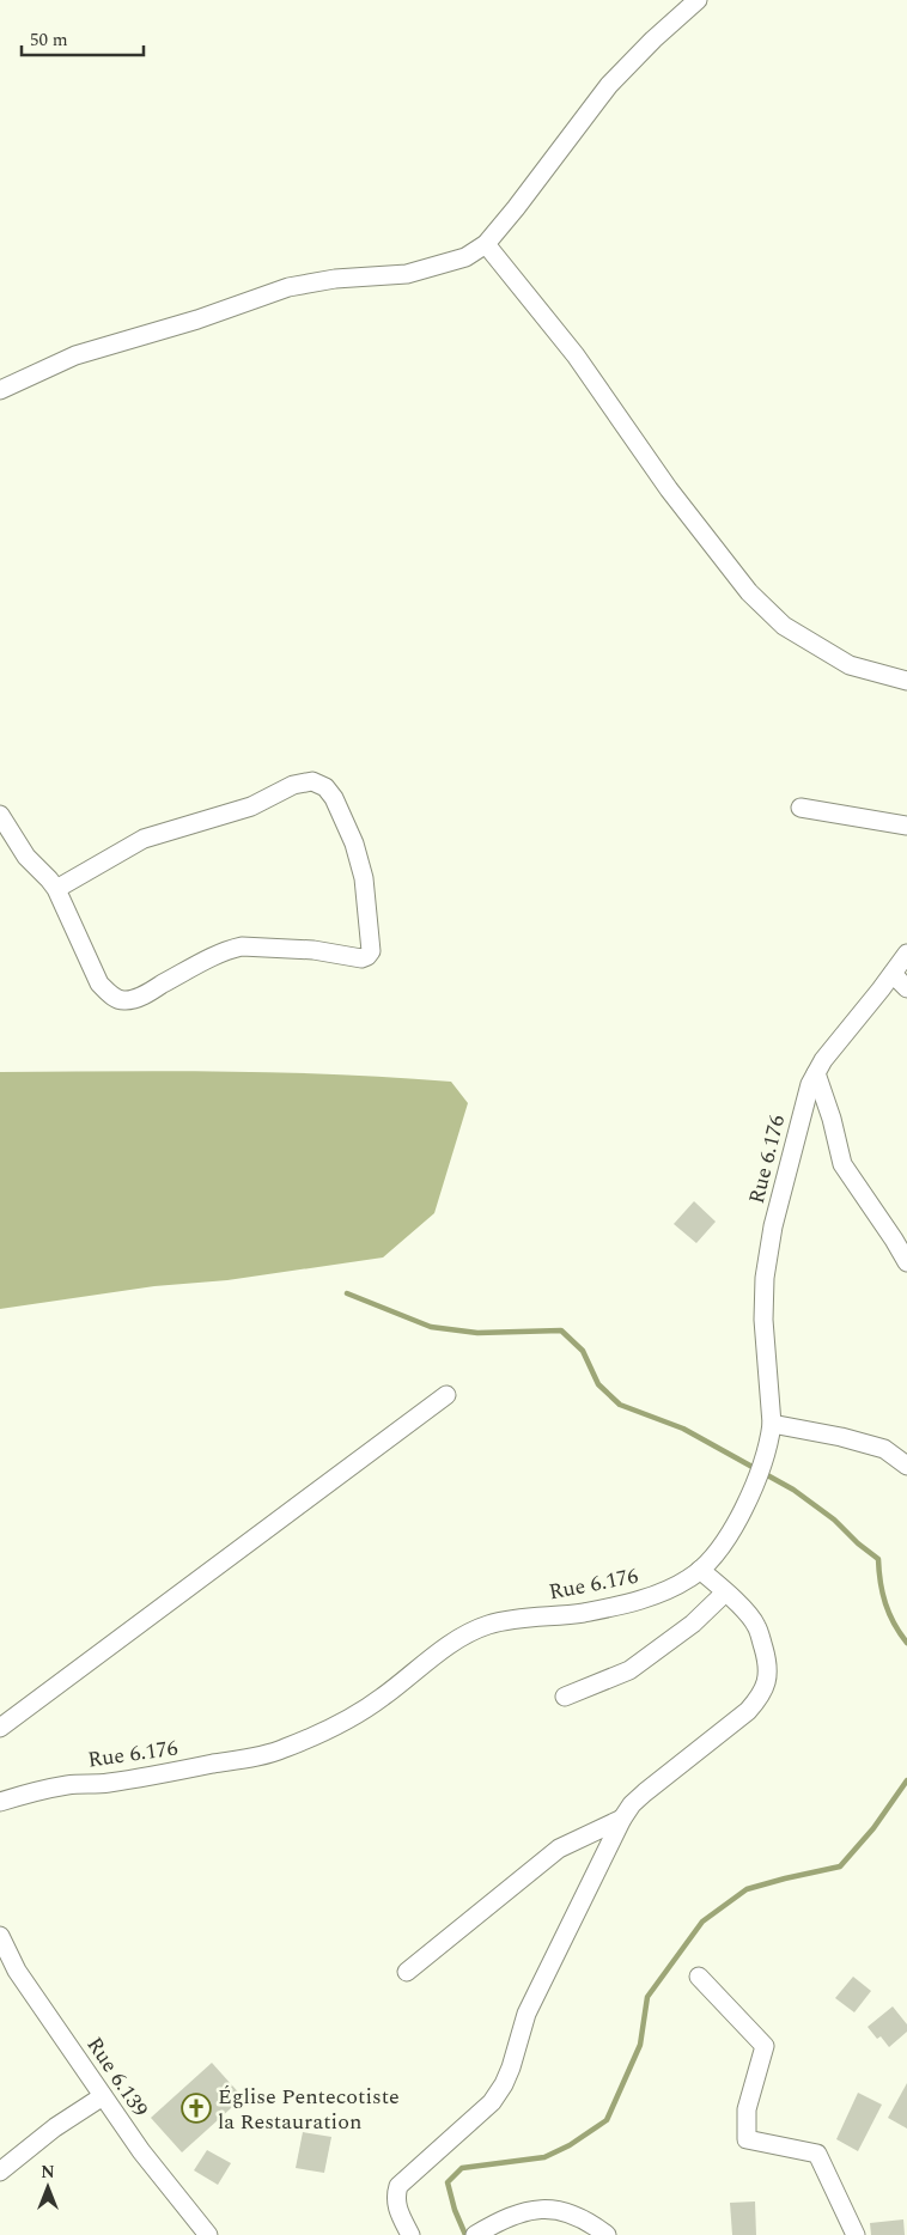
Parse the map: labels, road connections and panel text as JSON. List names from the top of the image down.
{
  "streets": {
    "street": ["Rue 6.176", "Rue 6.139"]
  },
  "places": {
    "church": ["Église Pentecotiste la Restauration"]
  },
  "scale_bar": "50 m",
  "north": "top"
}
